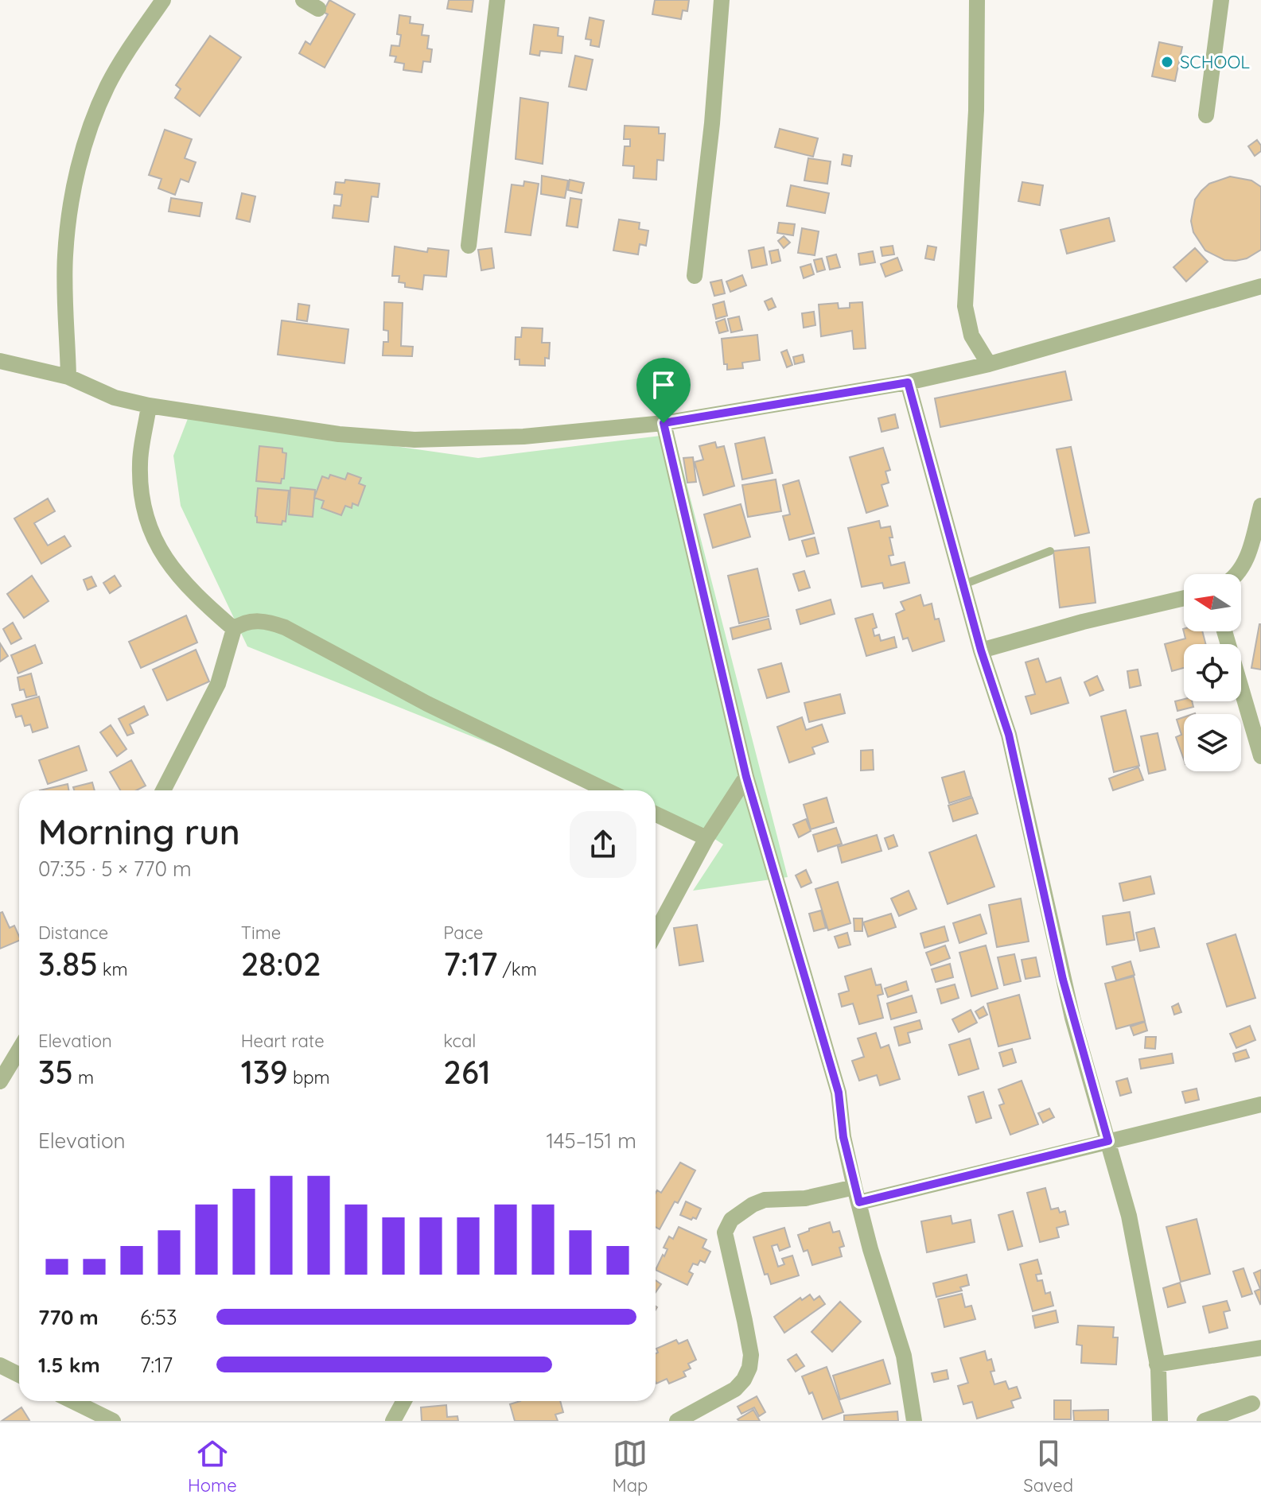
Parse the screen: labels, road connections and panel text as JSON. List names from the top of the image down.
{
  "places": ["SCHOOL"],
  "north": "left",
  "page": {
    "heading": ["Morning run", "07:35 · 5 × 770 m"],
    "stats": [
      ["Distance", "3.85 km"],
      ["Time", "28:02"],
      ["Pace", "7:17 /km"],
      ["Elevation", "35 m"],
      ["Heart rate", "139 bpm"],
      ["kcal", "261"]
    ],
    "chart": ["Elevation", "145–151 m"],
    "list": [
      {
        "name": "770 m",
        "note": "6:53"
      },
      {
        "name": "1.5 km",
        "note": "7:17"
      }
    ],
    "tabs": ["Home", "Map", "Saved"]
  }
}
